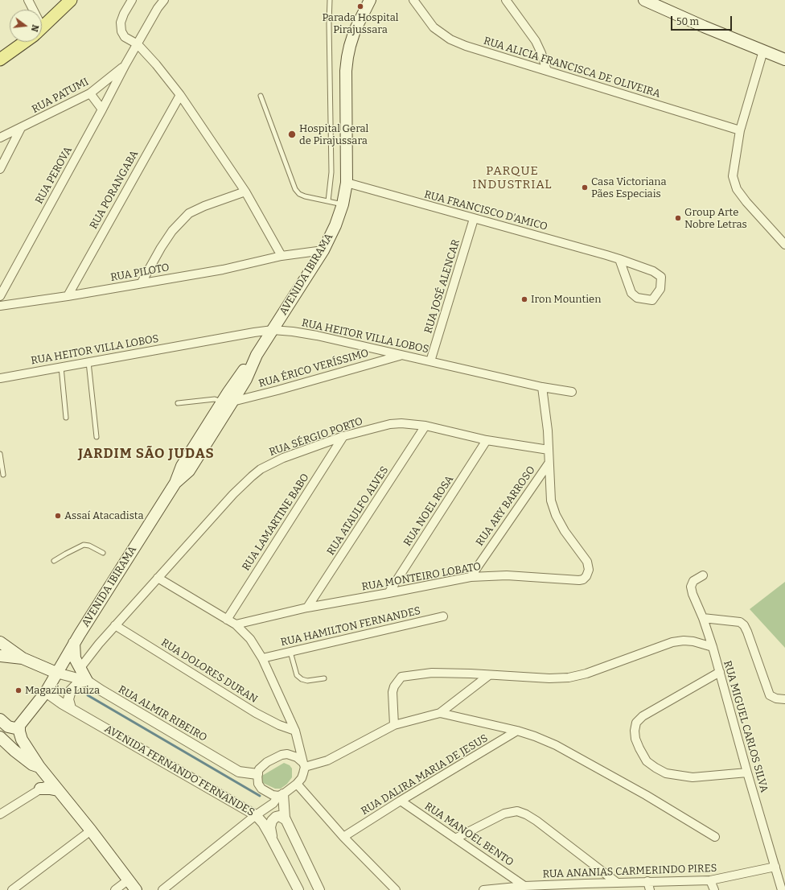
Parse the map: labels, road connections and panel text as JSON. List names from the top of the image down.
{
  "streets": {
    "main road": ["AVENIDA IBIRAMA"],
    "street": [
      "RUA ALICIA FRANCISCA DE OLIVEIRA",
      "RUA PATUMI",
      "RUA PEROVA",
      "RUA PORANGABA",
      "RUA FRANCISCO D'AMICO",
      "RUA PILOTO",
      "RUA JOSÉ ALENCAR",
      "RUA HEITOR VILLA LOBOS",
      "RUA ÉRICO VERÍSSIMO",
      "RUA SÉRGIO PORTO",
      "RUA ARY BARROSO",
      "RUA ATAULFO ALVES",
      "RUA NOEL ROSA",
      "RUA LAMARTINE BABO",
      "RUA MONTEIRO LOBATO",
      "RUA HAMILTON FERNANDES",
      "RUA DOLORES DURAN",
      "RUA ALMIR RIBEIRO",
      "RUA MIGUEL CARLOS SILVA",
      "AVENIDA FERNANDO FERNANDES",
      "RUA DALIRA MARIA DE JESUS",
      "RUA MANOEL BENTO",
      "RUA ANANIAS CARMERINDO PIRES"
    ]
  },
  "crossings": [
    ["RUA PATUMI", "RUA PEROVA"],
    ["RUA PORANGABA", "RUA PILOTO"],
    ["RUA FRANCISCO D'AMICO", "AVENIDA IBIRAMA"],
    ["RUA FRANCISCO D'AMICO", "RUA JOSÉ ALENCAR"],
    ["RUA PILOTO", "AVENIDA IBIRAMA"],
    ["AVENIDA IBIRAMA", "RUA HEITOR VILLA LOBOS"],
    ["AVENIDA IBIRAMA", "RUA ÉRICO VERÍSSIMO"],
    ["AVENIDA IBIRAMA", "RUA ALMIR RIBEIRO"],
    ["AVENIDA IBIRAMA", "AVENIDA FERNANDO FERNANDES"],
    ["RUA JOSÉ ALENCAR", "RUA HEITOR VILLA LOBOS"],
    ["RUA HEITOR VILLA LOBOS", "RUA ÉRICO VERÍSSIMO"],
    ["RUA HEITOR VILLA LOBOS", "RUA MONTEIRO LOBATO"],
    ["RUA SÉRGIO PORTO", "RUA ATAULFO ALVES"],
    ["RUA SÉRGIO PORTO", "RUA NOEL ROSA"],
    ["RUA SÉRGIO PORTO", "RUA LAMARTINE BABO"],
    ["RUA SÉRGIO PORTO", "RUA MONTEIRO LOBATO"],
    ["RUA SÉRGIO PORTO", "RUA DOLORES DURAN"],
    ["RUA ARY BARROSO", "RUA MONTEIRO LOBATO"],
    ["RUA ATAULFO ALVES", "RUA MONTEIRO LOBATO"],
    ["RUA NOEL ROSA", "RUA MONTEIRO LOBATO"],
    ["RUA MIGUEL CARLOS SILVA", "RUA ANANIAS CARMERINDO PIRES"],
    ["RUA DALIRA MARIA DE JESUS", "RUA MANOEL BENTO"],
    ["RUA MANOEL BENTO", "RUA ANANIAS CARMERINDO PIRES"]
  ],
  "districts": ["PARQUE INDUSTRIAL", "JARDIM SÃO JUDAS"],
  "places": [
    "Parada Hospital Pirajussara",
    "Hospital Geral de Pirajussara",
    "Casa Victoriana Pães Especiais",
    "Group Arte Nobre Letras",
    "Iron Mountien",
    "Assaí Atacadista",
    "Magazine Luiza"
  ],
  "scale_bar": "50 m",
  "north": "right"
}
